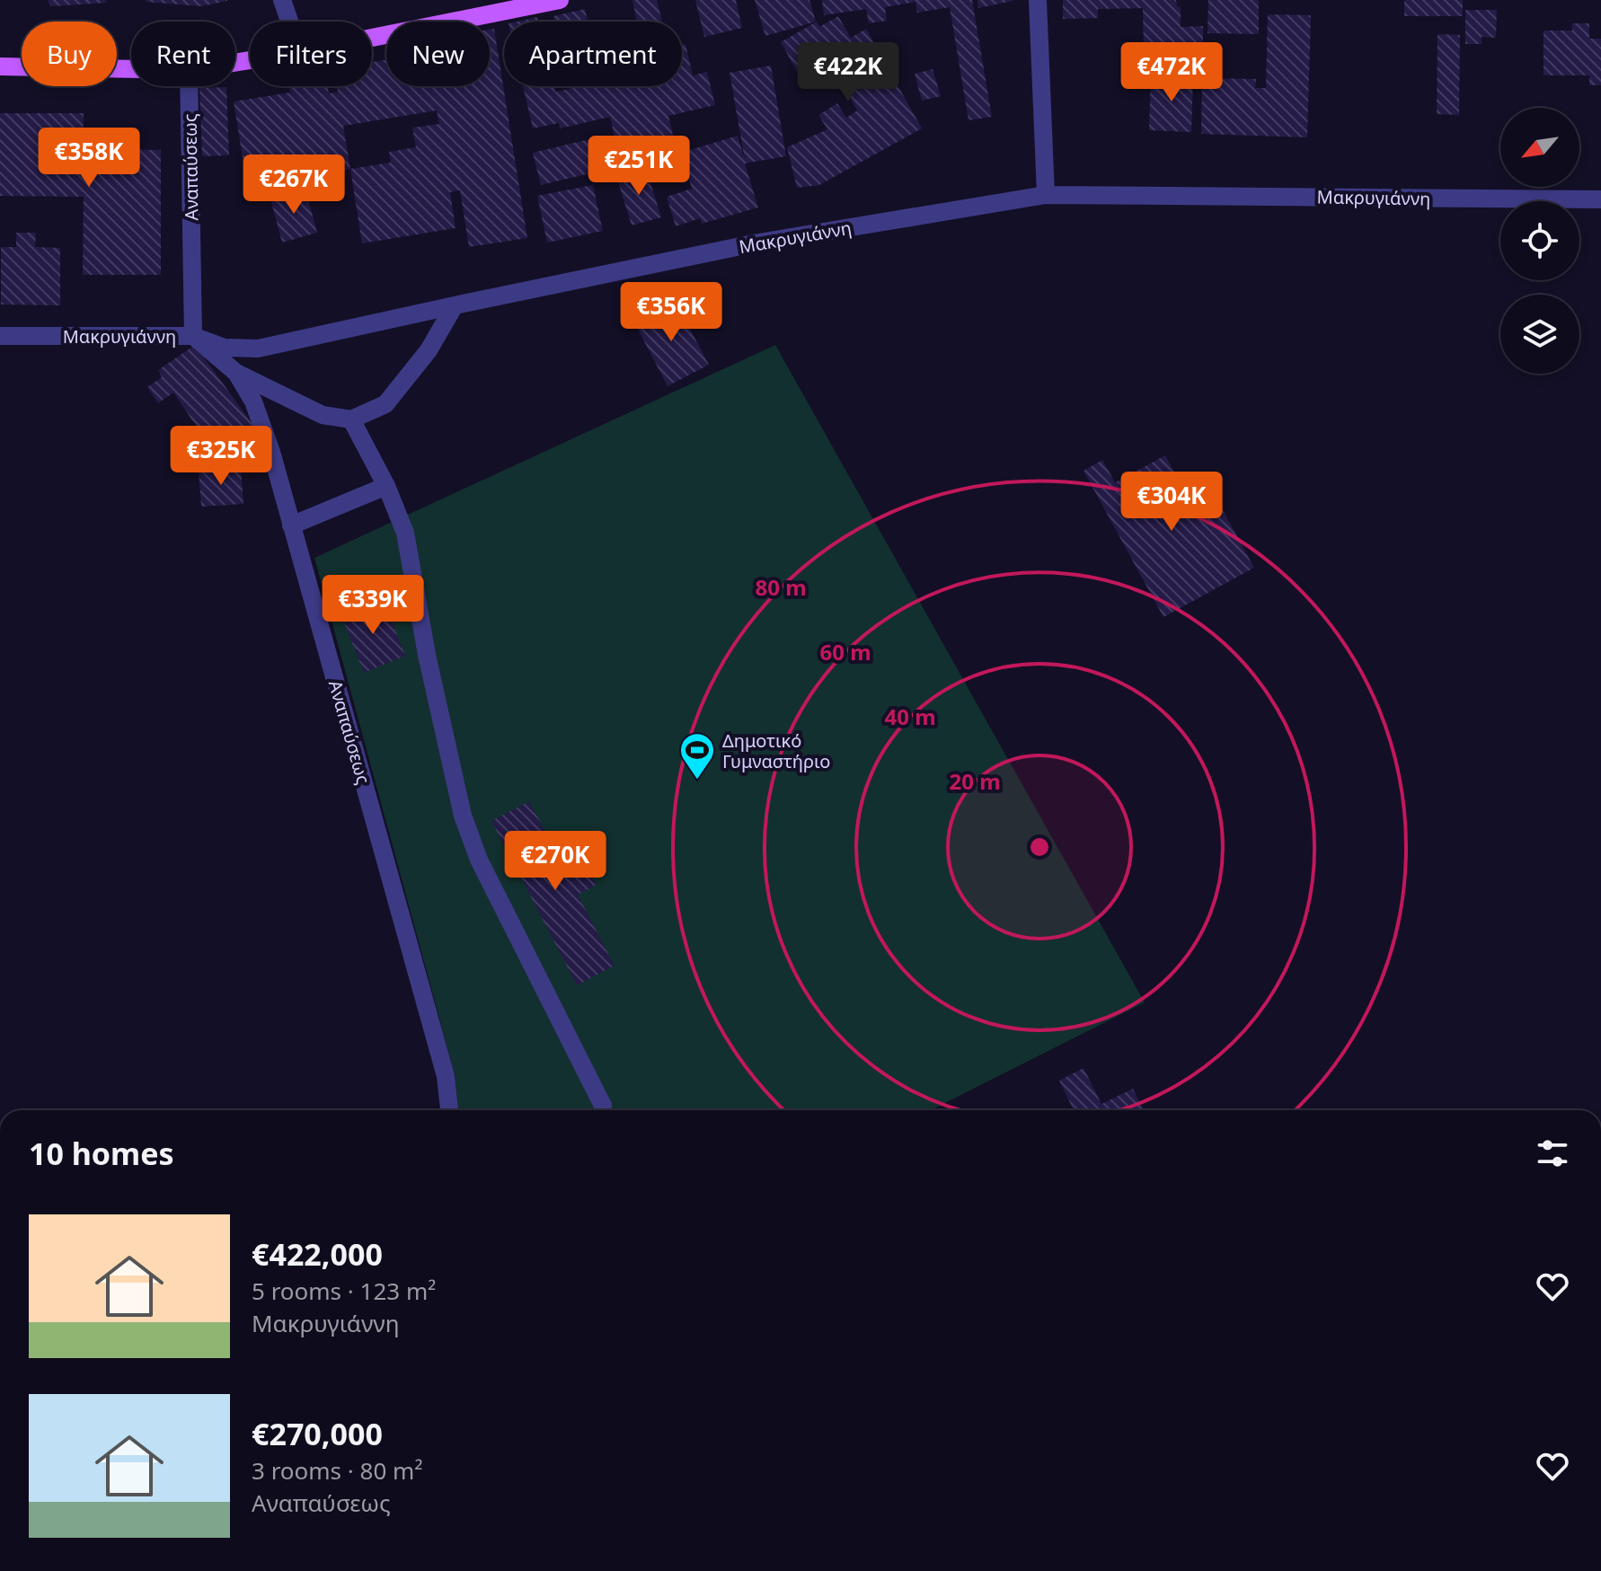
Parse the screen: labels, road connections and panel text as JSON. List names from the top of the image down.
{
  "streets": {
    "street": ["Αναπαύσεως", "Μακρυγιάννη"]
  },
  "crossings": [
    ["Αναπαύσεως", "Μακρυγιάννη"]
  ],
  "places": {
    "sports": ["Δημοτικό Γυμναστήριο"]
  },
  "north": "bottom left",
  "page": {
    "chip": [
      "Buy",
      "Rent",
      "Filters",
      "New",
      "Apartment"
    ],
    "price": [
      "€422K",
      "€472K",
      "€358K",
      "€251K",
      "€267K",
      "€356K",
      "€325K",
      "€304K",
      "€339K",
      "€270K"
    ],
    "heading": "10 homes",
    "list": [
      {
        "name": "€422,000",
        "note": "5 rooms · 123 m² · Μακρυγιάννη"
      },
      {
        "name": "€270,000",
        "note": "3 rooms · 80 m² · Αναπαύσεως"
      }
    ]
  },
  "rings": [
    "80 m",
    "60 m",
    "40 m",
    "20 m"
  ]
}
